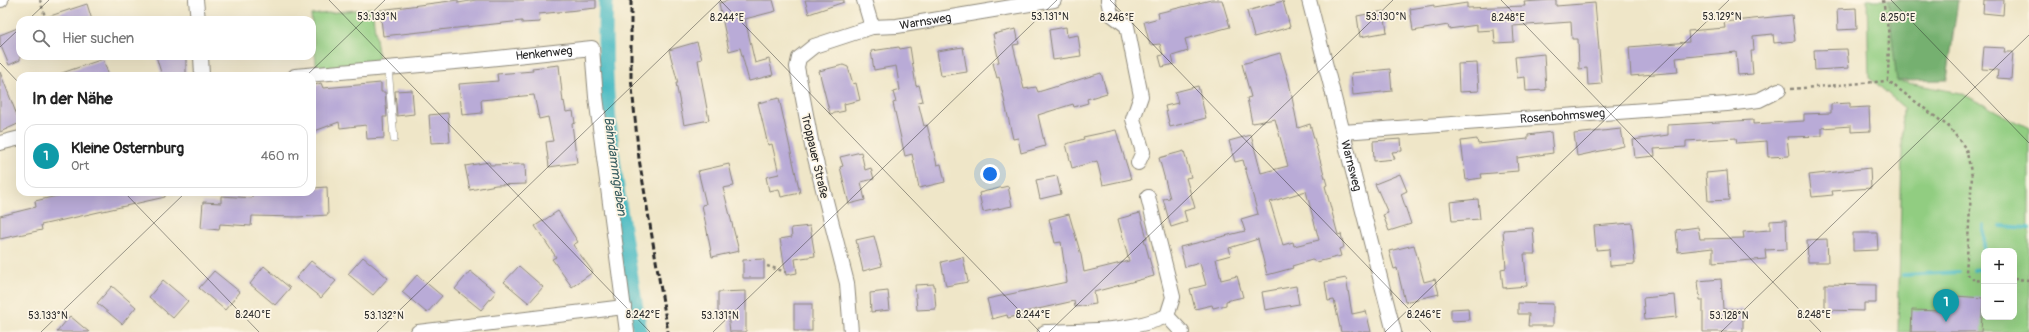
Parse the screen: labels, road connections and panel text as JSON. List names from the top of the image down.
{
  "streets": {
    "street": [
      "Warnsweg",
      "Henkenweg",
      "Rosenbohmsweg",
      "Troppauer Straße"
    ]
  },
  "crossings": [
    ["Warnsweg", "Rosenbohmsweg"],
    ["Warnsweg", "Troppauer Straße"]
  ],
  "water": ["Bahndammgraben"],
  "page": {
    "search": "Hier suchen",
    "heading": "In der Nähe",
    "list": [
      {
        "mark": "1",
        "name": "Kleine Osternburg",
        "note": "Ort",
        "value": "460 m"
      }
    ],
    "map_buttons": ["+", "−"],
    "pins": "1"
  },
  "coordinates": [
    "53.133°N",
    "53.131°N",
    "53.130°N",
    "53.129°N",
    "8.246°E",
    "8.250°E",
    "8.244°E",
    "8.248°E",
    "8.240°E",
    "8.242°E",
    "53.132°N",
    "53.128°N"
  ]
}
